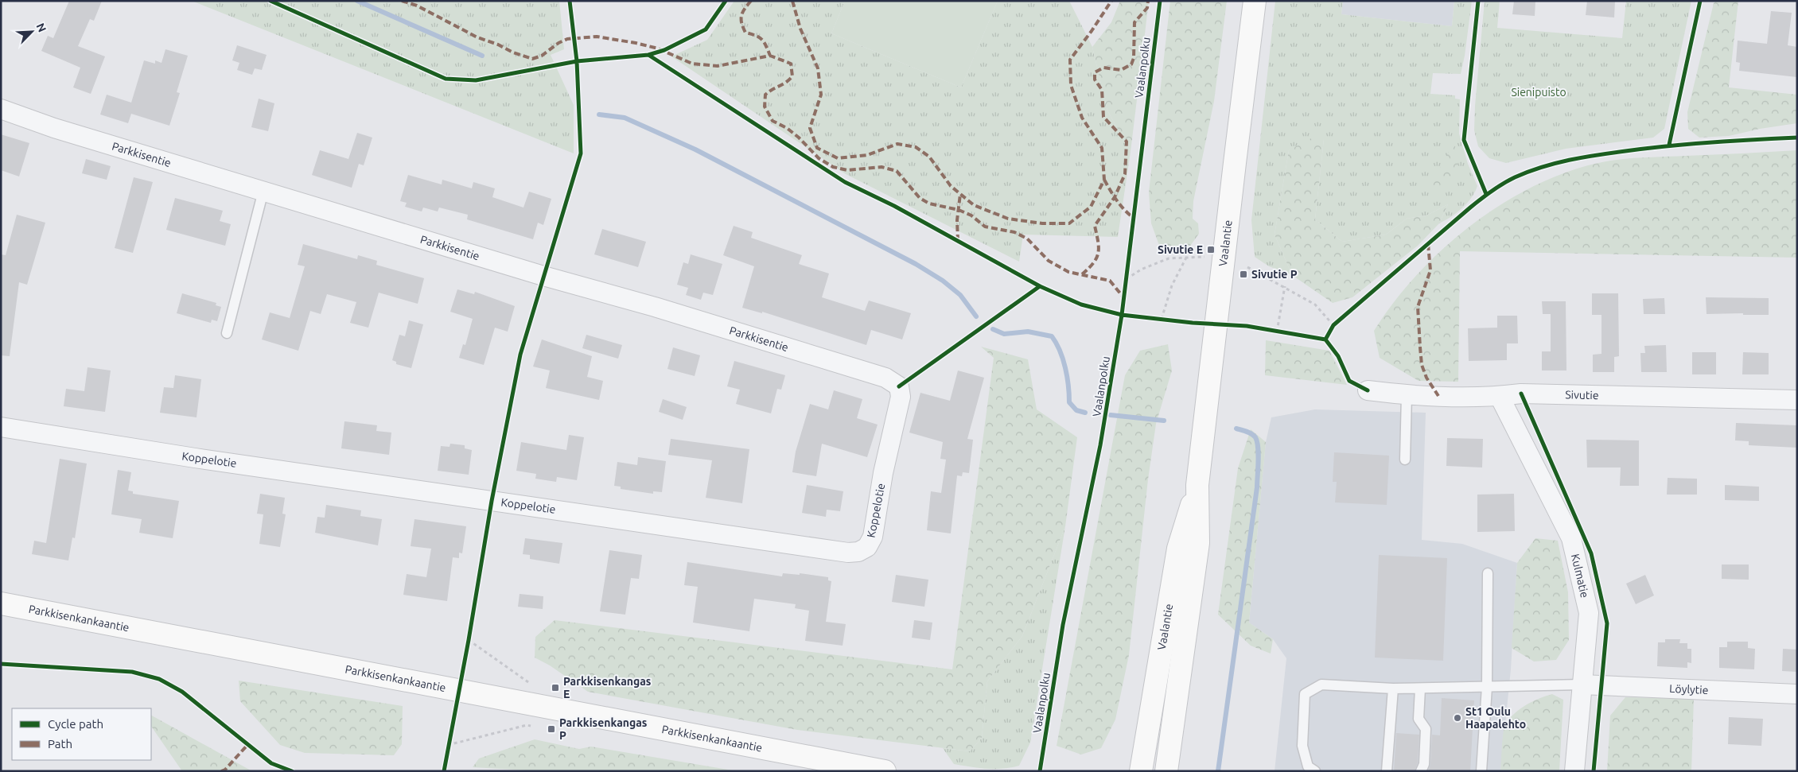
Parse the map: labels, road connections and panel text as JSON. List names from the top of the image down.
{
  "streets": {
    "street": [
      "Parkkisentie",
      "Vaalantie",
      "Sivutie",
      "Koppelotie",
      "Kulmatie",
      "Parkkisenkankaantie",
      "Löylytie"
    ],
    "cycle path": ["Vaalanpolku"]
  },
  "crossings": [
    ["Parkkisentie", "Koppelotie"],
    ["Sivutie", "Kulmatie"],
    ["Kulmatie", "Löylytie"]
  ],
  "parks": ["Sienipuisto"],
  "places": {
    "transit": [
      "Sivutie E",
      "Sivutie P",
      "Parkkisenkangas E",
      "Parkkisenkangas P"
    ],
    "other": ["St1 Oulu Haapalehto"]
  },
  "legend": ["Cycle path", "Path"],
  "north": "top right"
}
